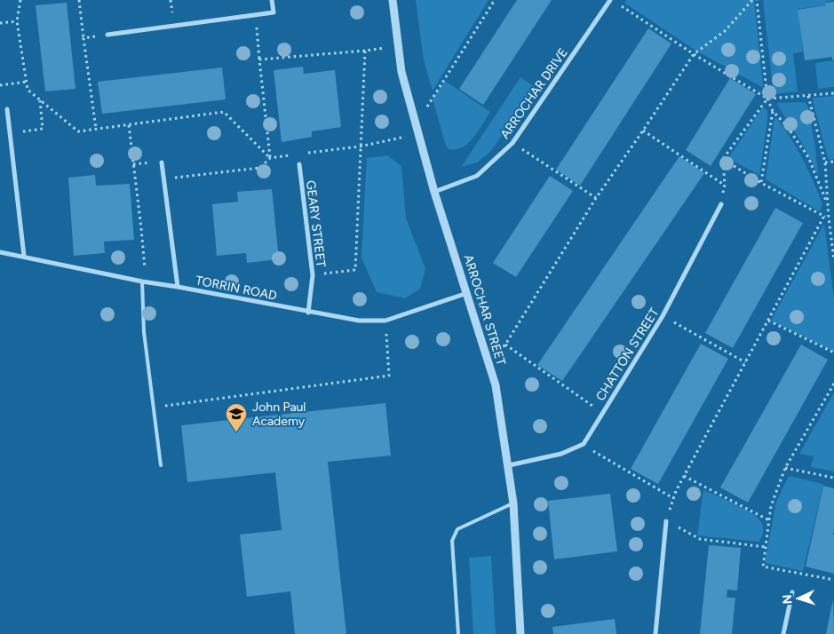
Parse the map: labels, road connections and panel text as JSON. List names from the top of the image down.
{
  "streets": {
    "street": [
      "ARROCHAR DRIVE",
      "GEARY STREET",
      "TORRIN ROAD",
      "ARROCHAR STREET",
      "CHATTON STREET"
    ]
  },
  "crossings": [
    ["ARROCHAR DRIVE", "ARROCHAR STREET"],
    ["GEARY STREET", "TORRIN ROAD"],
    ["TORRIN ROAD", "ARROCHAR STREET"],
    ["ARROCHAR STREET", "CHATTON STREET"]
  ],
  "places": {
    "school or university": ["John Paul Academy"]
  },
  "north": "left"
}
